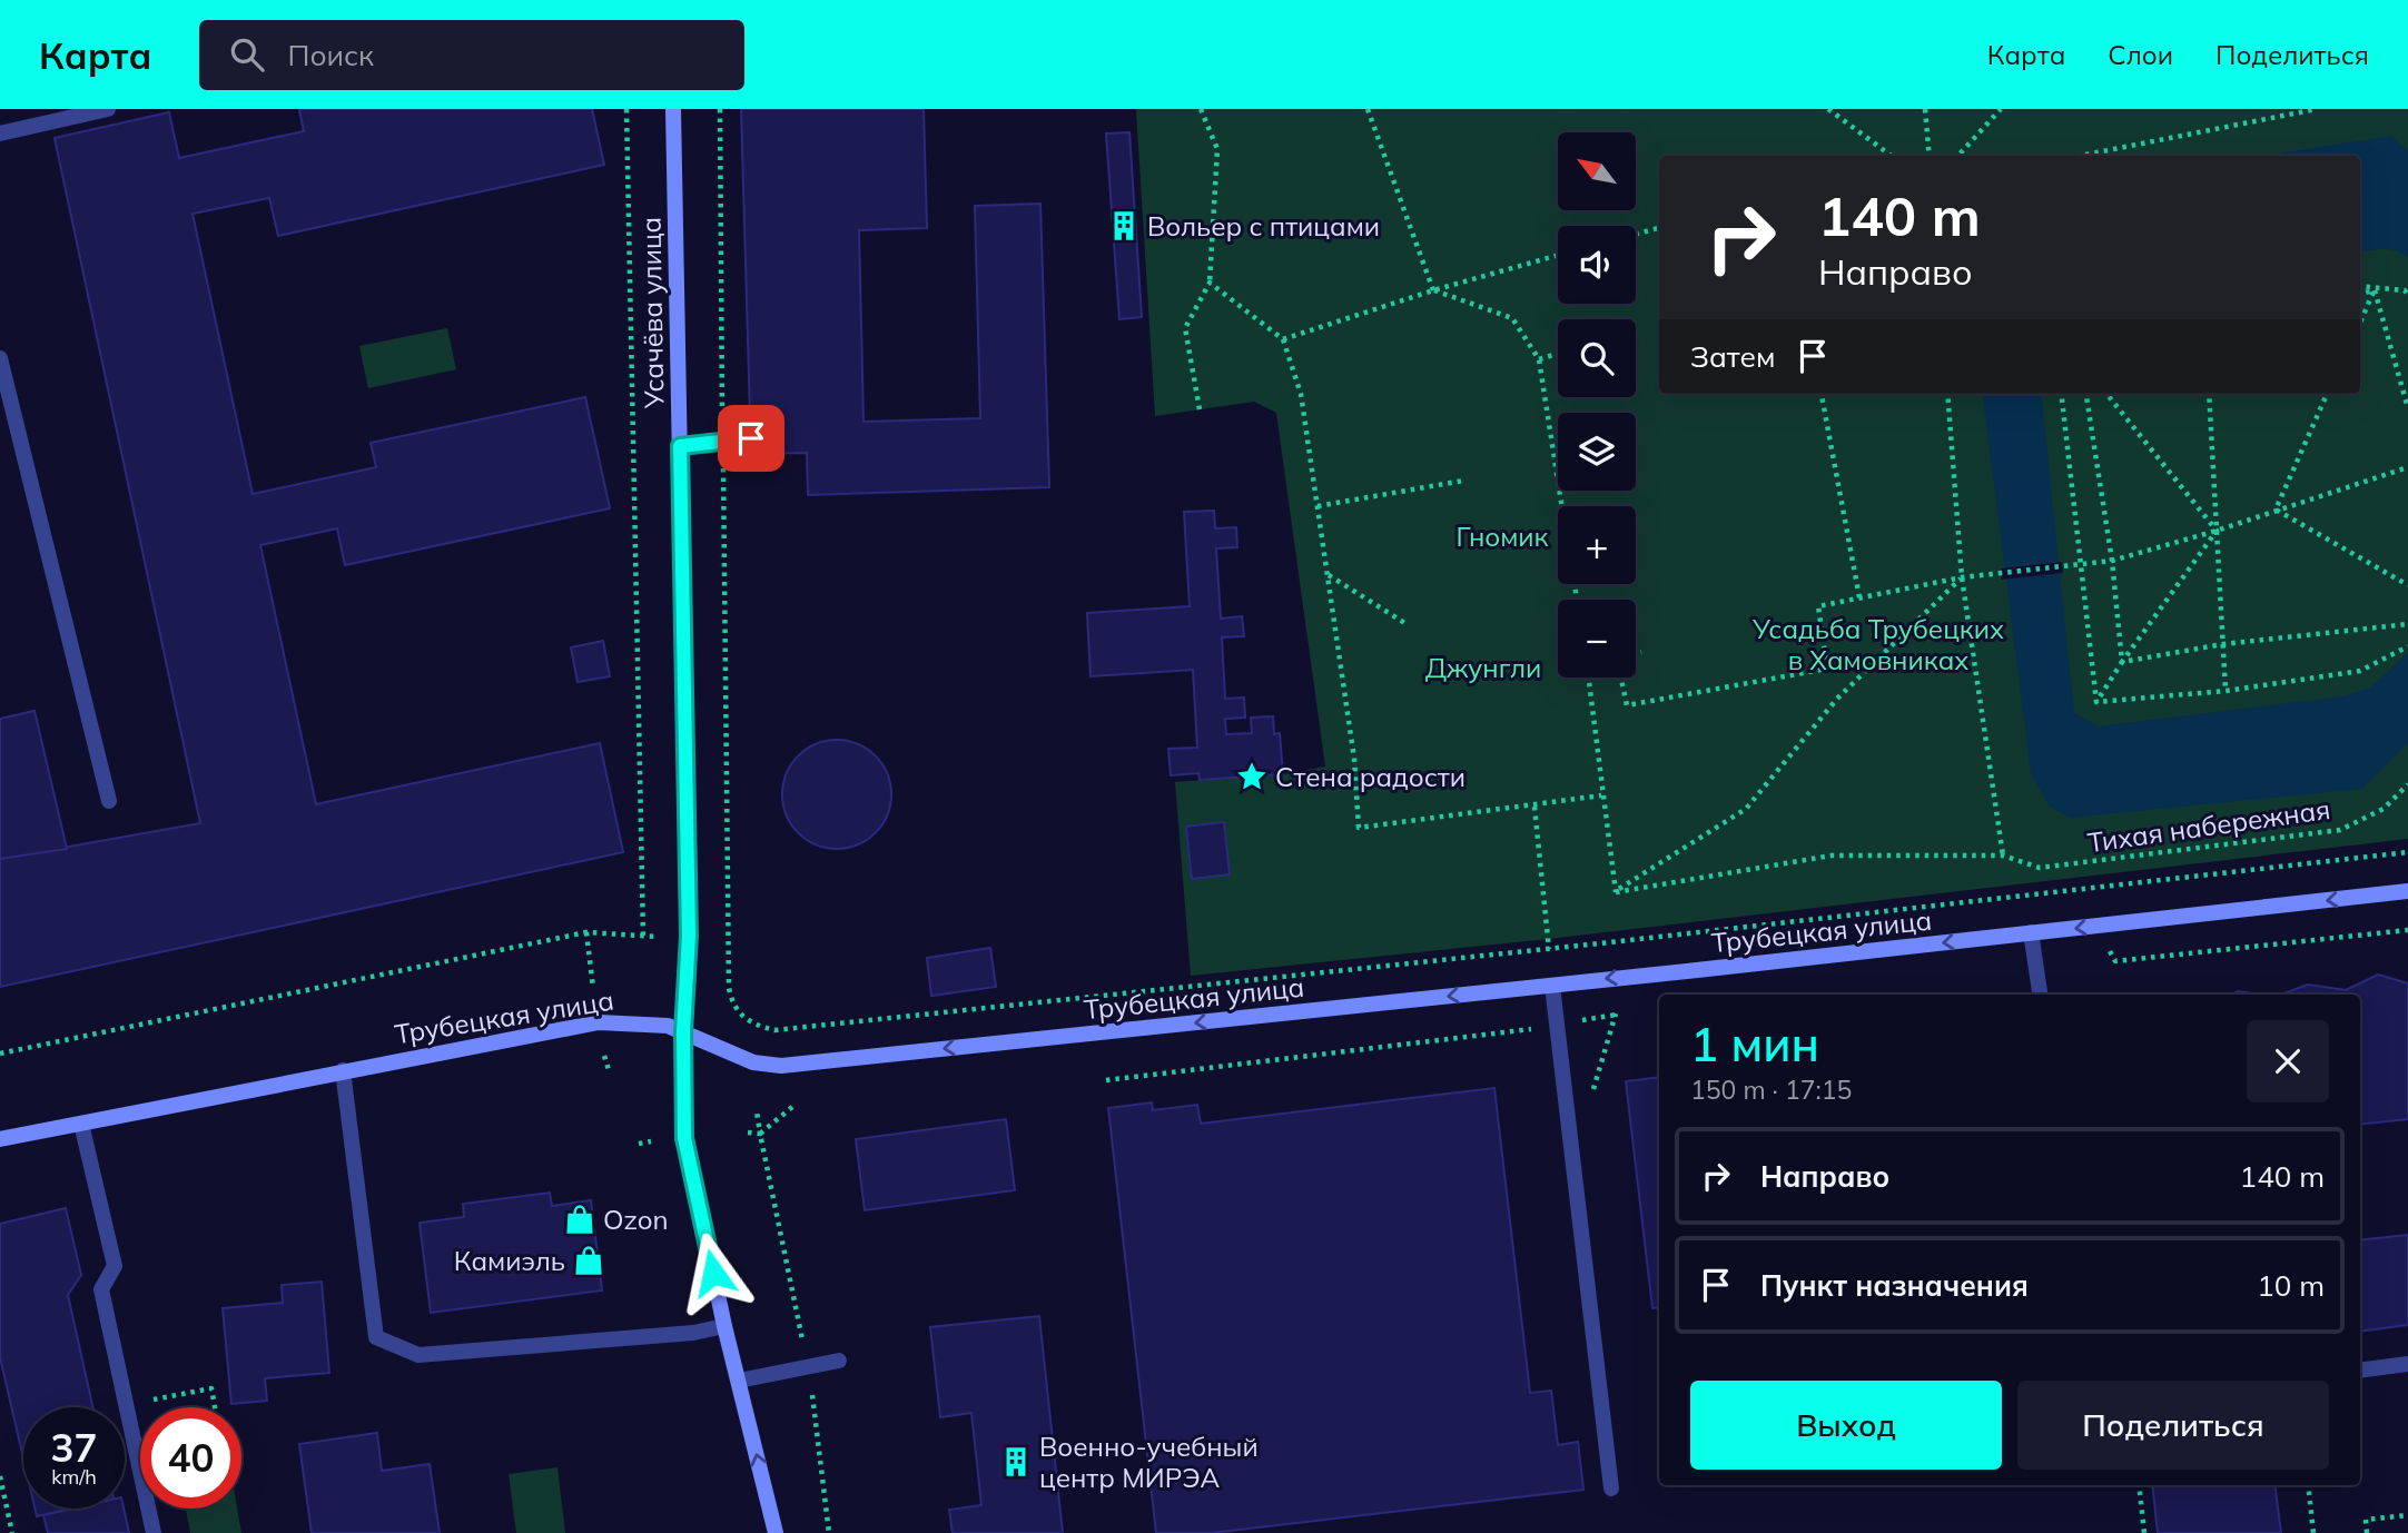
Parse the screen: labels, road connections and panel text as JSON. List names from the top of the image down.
{
  "streets": {
    "street": ["Усачёва улица", "Трубецкая улица"],
    "path": ["Тихая набережная"]
  },
  "crossings": [
    ["Усачёва улица", "Трубецкая улица"]
  ],
  "one_way": ["Трубецкая улица"],
  "parks": ["Гномик", "Усадьба Трубецких в Хамовниках", "Джунгли"],
  "places": {
    "building": ["Вольер с птицами", "Военно-учебный центр МИРЭА"],
    "place": ["Стена радости"],
    "shop": ["Ozon", "Камиэль"]
  },
  "north": "top left",
  "page": {
    "header": "Карта",
    "search": "Поиск",
    "nav": ["Карта", "Слои", "Поделиться"],
    "map_buttons": ["+", "−"],
    "turn": ["140 m", "Направо"],
    "then": "Затем",
    "heading": ["1 мин", "150 m · 17:15"],
    "list": [
      {
        "name": "Направо",
        "value": "140 m"
      },
      {
        "name": "Пункт назначения",
        "value": "10 m"
      }
    ],
    "buttons": ["Выход", "Поделиться"],
    "speed": "37 km/h",
    "limit": "40"
  }
}
